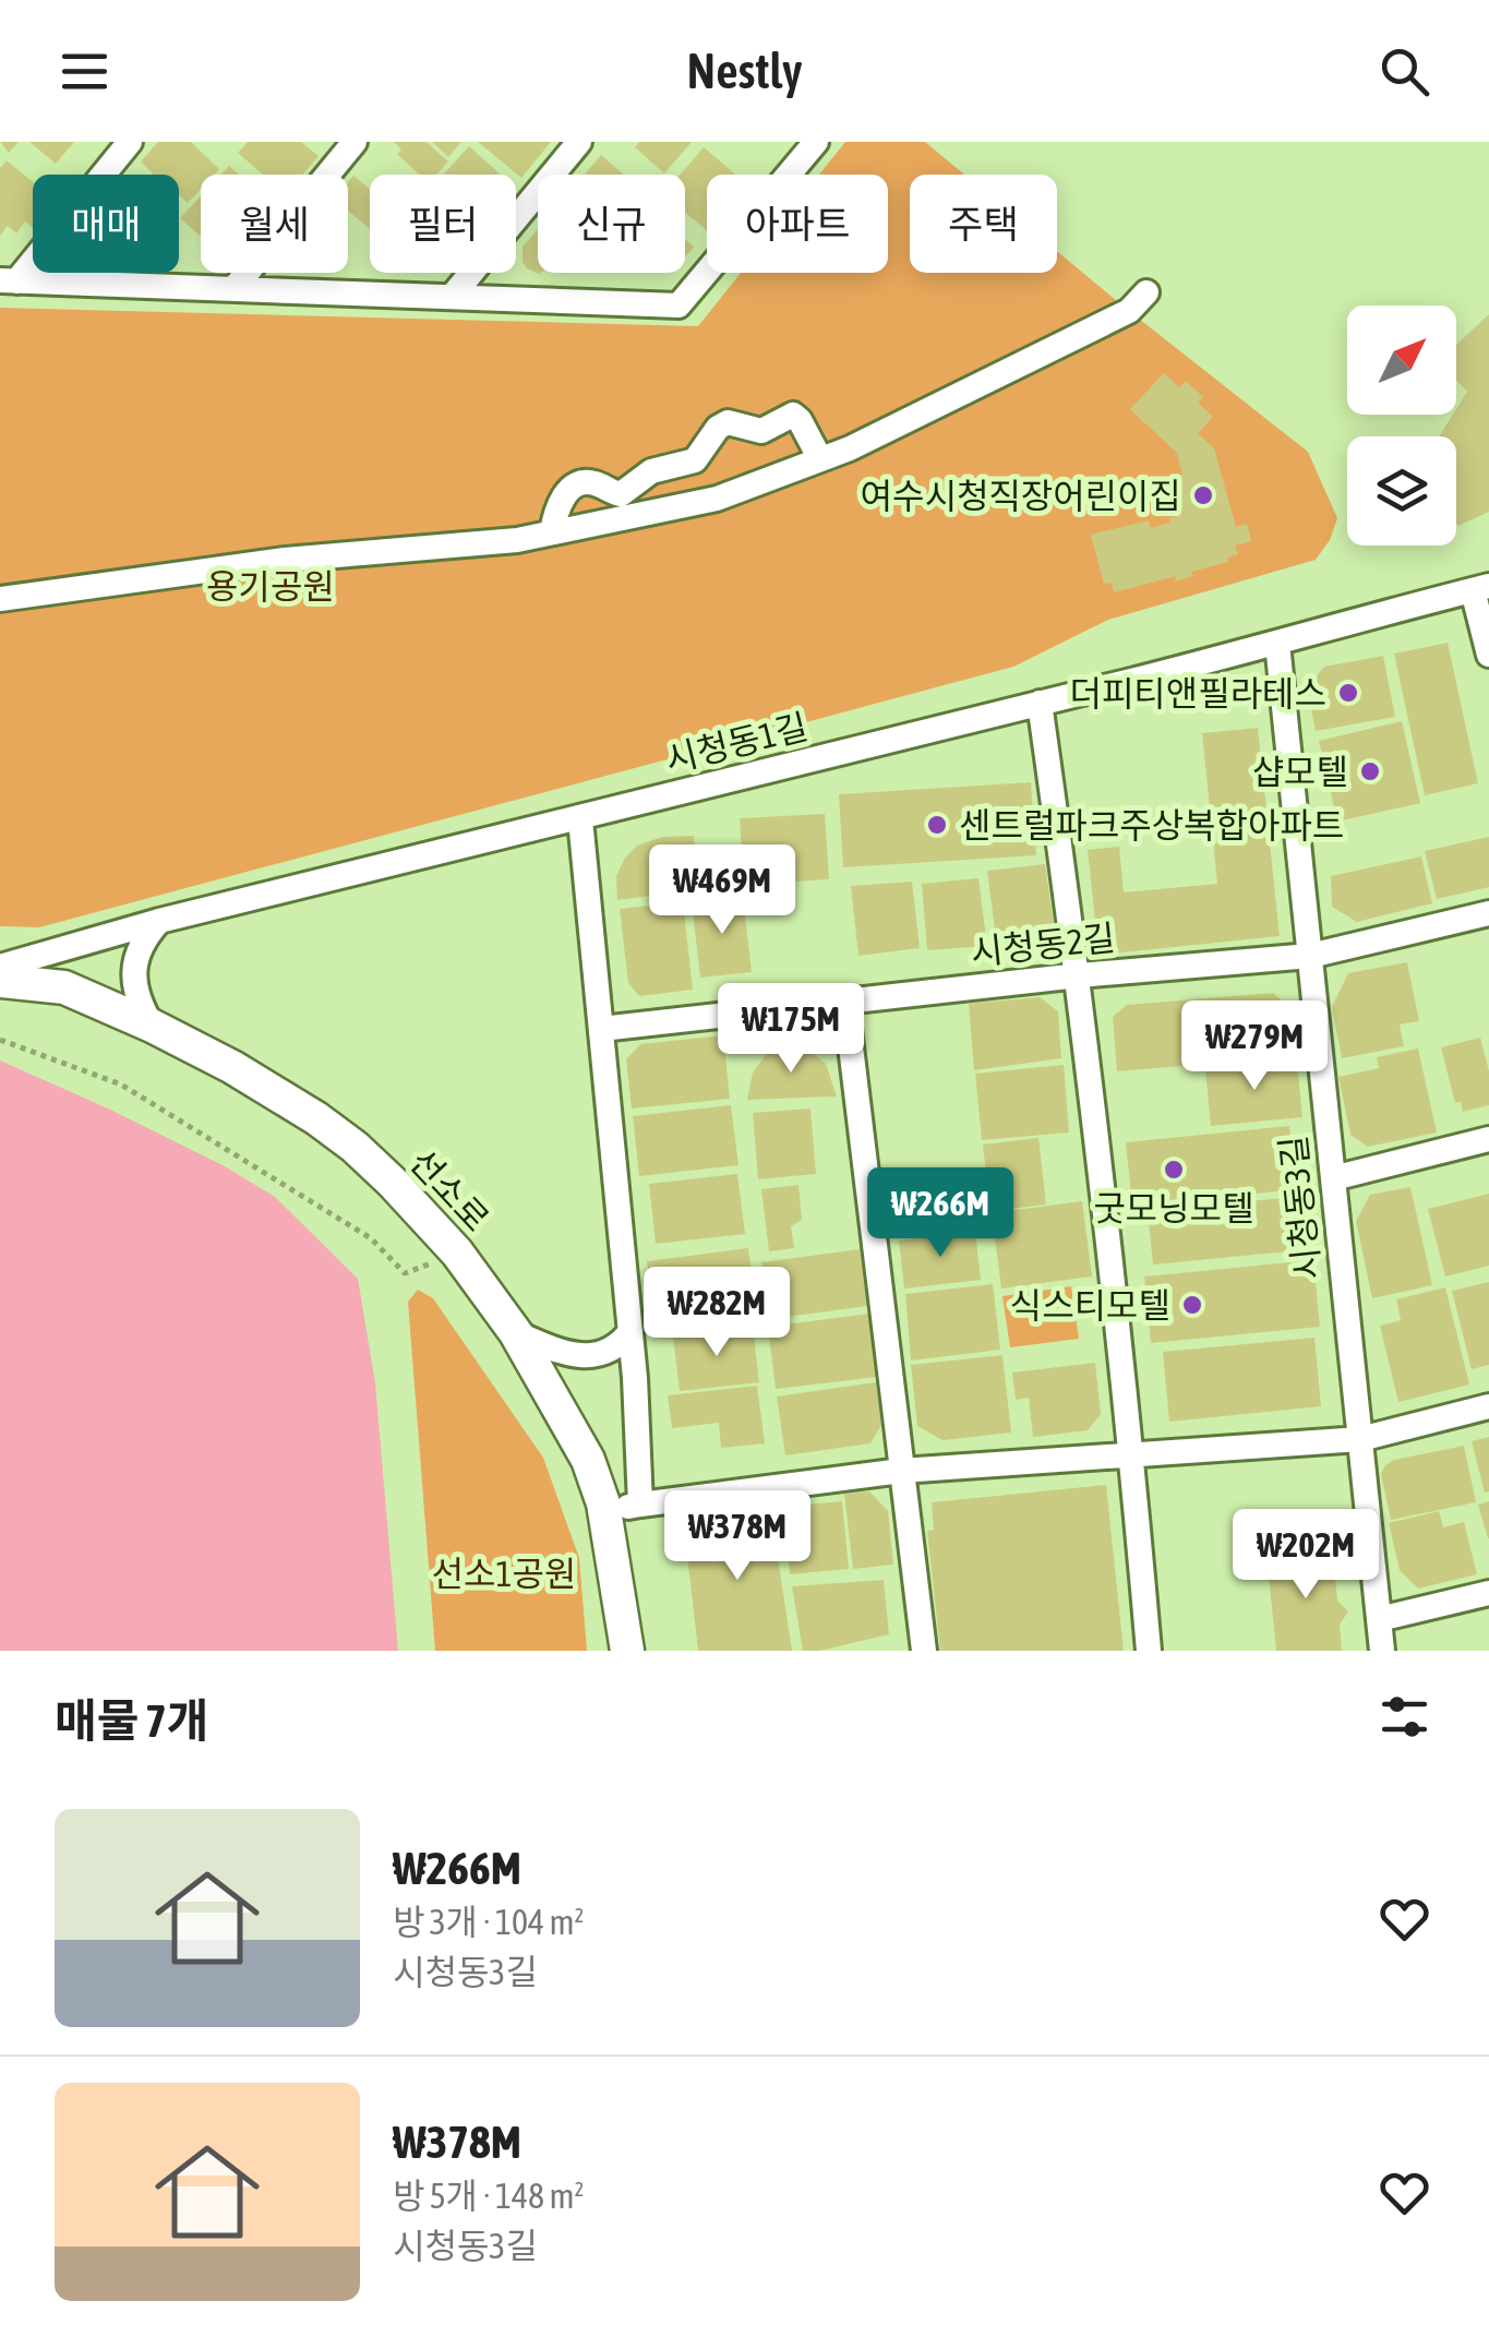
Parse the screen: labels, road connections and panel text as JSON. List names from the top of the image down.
{
  "streets": {
    "street": [
      "시청동1길",
      "시청동2길",
      "선소로",
      "시청동3길"
    ]
  },
  "crossings": [
    ["시청동1길", "시청동3길"],
    ["시청동2길", "시청동3길"]
  ],
  "parks": ["용기공원", "선소1공원"],
  "places": [
    "여수시청직장어린이집",
    "더피티앤필라테스",
    "샵모텔",
    "센트럴파크주상복합아파트",
    "굿모닝모텔",
    "식스티모텔"
  ],
  "north": "top right",
  "page": {
    "header": "Nestly",
    "chip": [
      "매매",
      "월세",
      "필터",
      "신규",
      "아파트",
      "주택"
    ],
    "price": [
      "₩469M",
      "₩175M",
      "₩279M",
      "₩266M",
      "₩282M",
      "₩378M",
      "₩202M"
    ],
    "heading": "매물 7개",
    "list": [
      {
        "name": "₩266M",
        "note": "방 3개 · 104 m² · 시청동3길"
      },
      {
        "name": "₩378M",
        "note": "방 5개 · 148 m² · 시청동3길"
      }
    ]
  }
}
